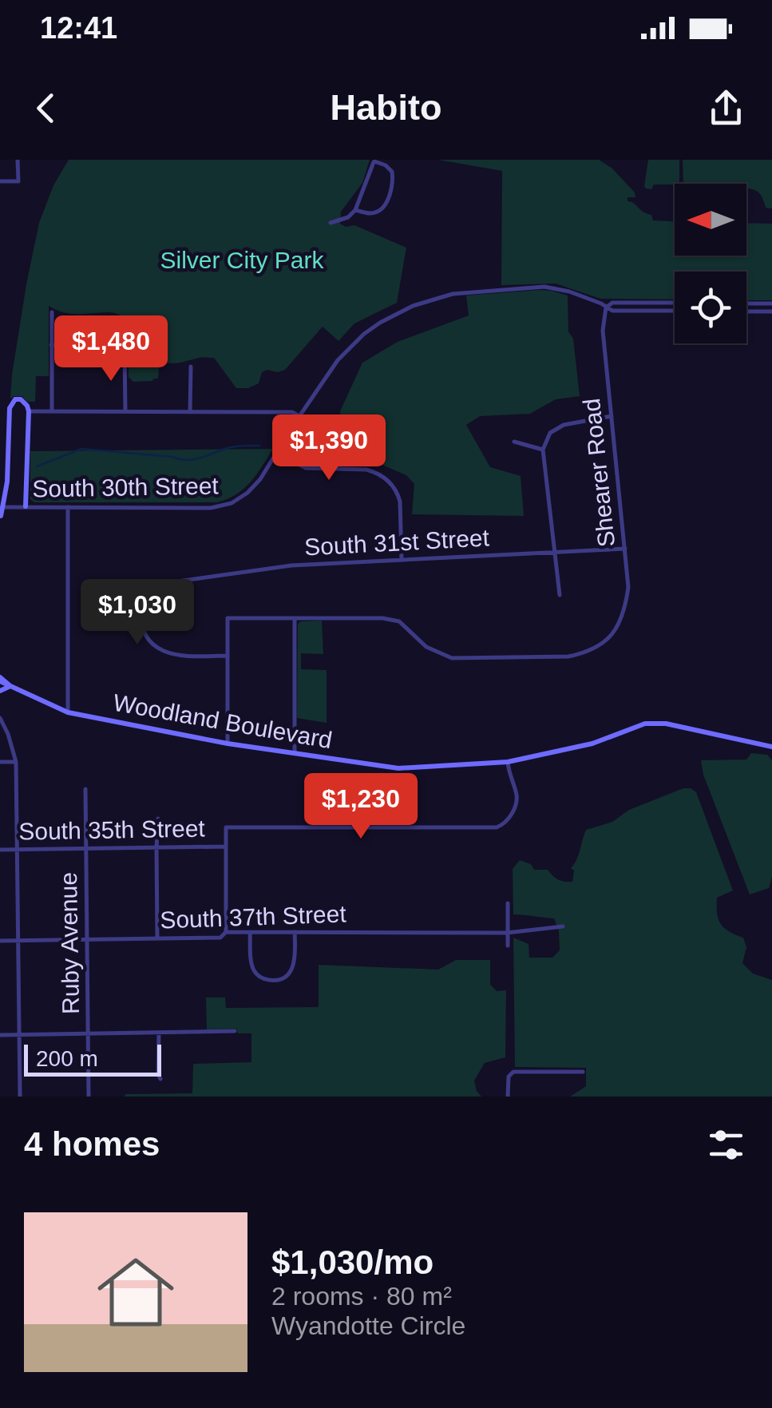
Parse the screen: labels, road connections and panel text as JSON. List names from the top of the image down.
{
  "streets": {
    "street": [
      "Shearer Road",
      "South 30th Street",
      "South 31st Street",
      "Woodland Boulevard",
      "South 35th Street",
      "South 37th Street",
      "Ruby Avenue"
    ]
  },
  "crossings": [
    ["Shearer Road", "South 30th Street"],
    ["Shearer Road", "South 31st Street"],
    ["Woodland Boulevard", "South 35th Street"],
    ["South 35th Street", "Ruby Avenue"],
    ["South 37th Street", "Ruby Avenue"]
  ],
  "parks": ["Silver City Park"],
  "scale_bar": "200 m",
  "north": "left",
  "page": {
    "status": "12:41",
    "header": "Habito",
    "price": [
      "$1,480",
      "$1,390",
      "$1,030",
      "$1,230"
    ],
    "scale": "200 m",
    "heading": "4 homes",
    "list": [
      {
        "name": "$1,030/mo",
        "note": "2 rooms · 80 m² · Wyandotte Circle"
      }
    ]
  }
}
